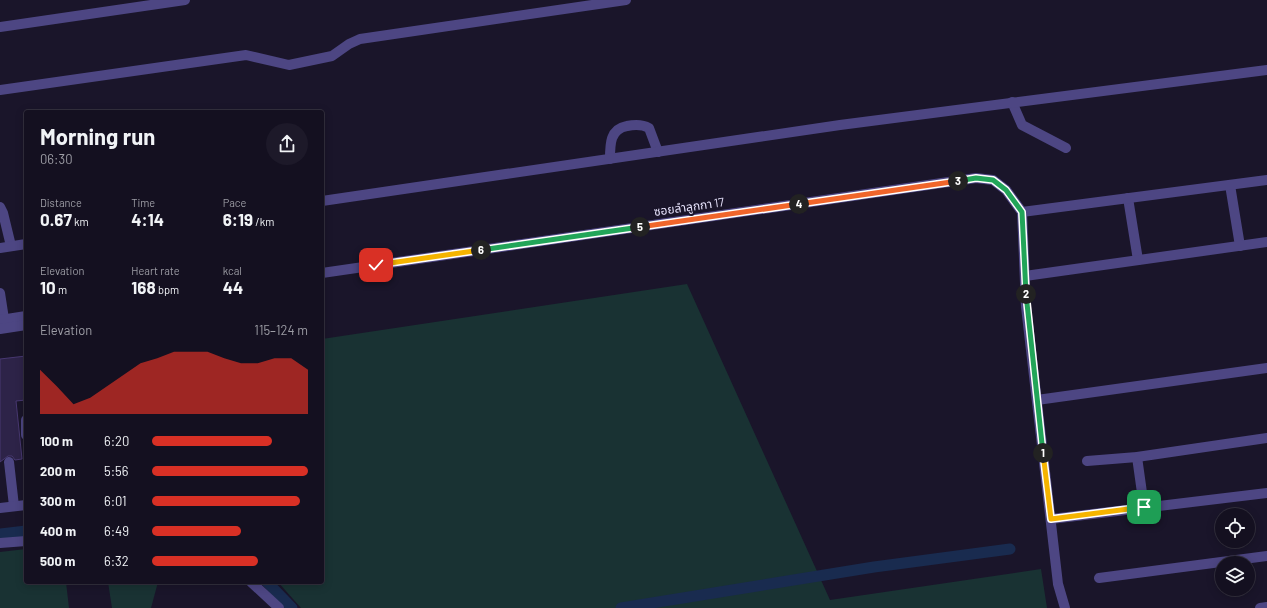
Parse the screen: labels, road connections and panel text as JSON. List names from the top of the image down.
{
  "streets": {
    "street": ["ซอยลำลูกกา 17"]
  },
  "page": {
    "heading": ["Morning run", "06:30"],
    "pins": [
      "3",
      "4",
      "5",
      "6",
      "2",
      "1"
    ],
    "stats": [
      ["Distance", "0.67 km"],
      ["Time", "4:14"],
      ["Pace", "6:19 /km"],
      ["Elevation", "10 m"],
      ["Heart rate", "168 bpm"],
      ["kcal", "44"]
    ],
    "chart": ["Elevation", "115–124 m"],
    "list": [
      {
        "name": "100 m",
        "note": "6:20"
      },
      {
        "name": "200 m",
        "note": "5:56"
      },
      {
        "name": "300 m",
        "note": "6:01"
      },
      {
        "name": "400 m",
        "note": "6:49"
      },
      {
        "name": "500 m",
        "note": "6:32"
      }
    ]
  }
}
